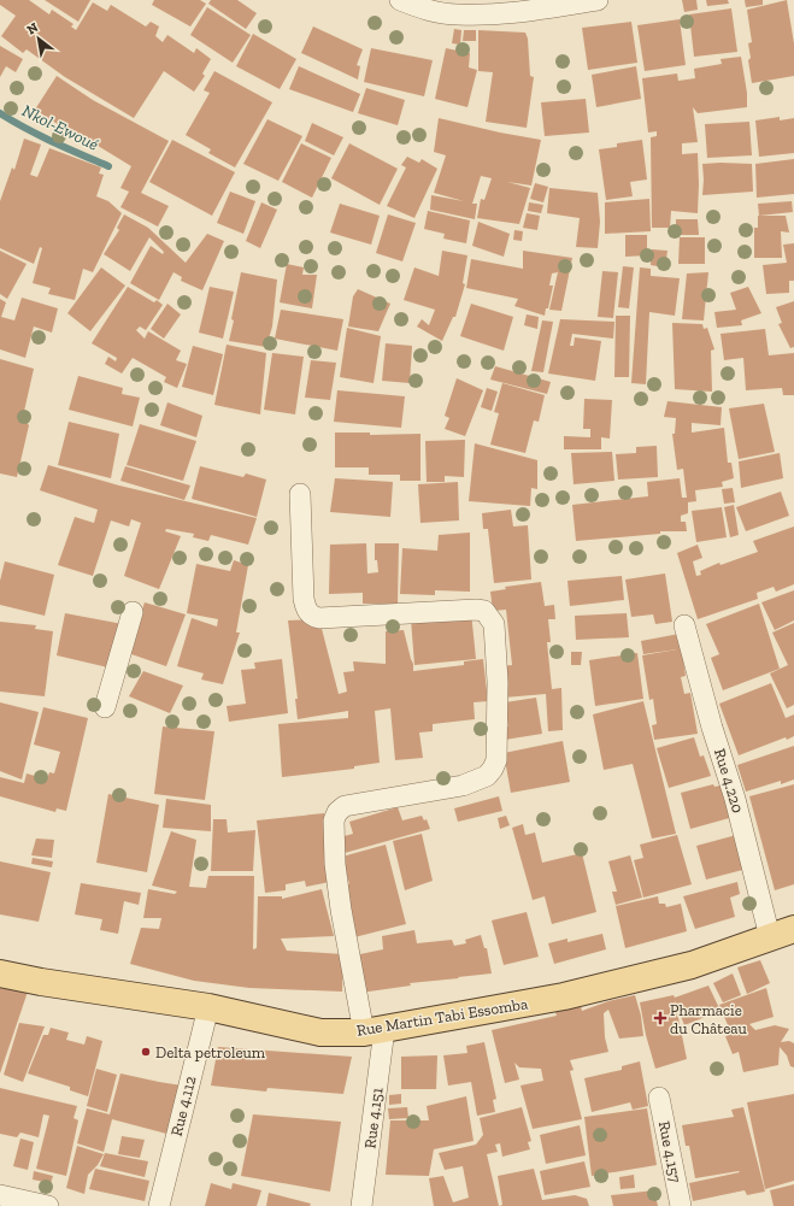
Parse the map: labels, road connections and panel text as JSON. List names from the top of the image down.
{
  "streets": {
    "main road": ["Rue Martin Tabi Essomba"],
    "street": [
      "Rue 4.220",
      "Rue 4.112",
      "Rue 4.151",
      "Rue 4.157"
    ]
  },
  "crossings": [
    ["Rue 4.220", "Rue Martin Tabi Essomba"],
    ["Rue Martin Tabi Essomba", "Rue 4.112"],
    ["Rue Martin Tabi Essomba", "Rue 4.151"]
  ],
  "water": ["Nkol-Ewoué"],
  "places": {
    "health": ["Pharmacie du Château"],
    "other": ["Delta petroleum"]
  },
  "north": "top left"
}
